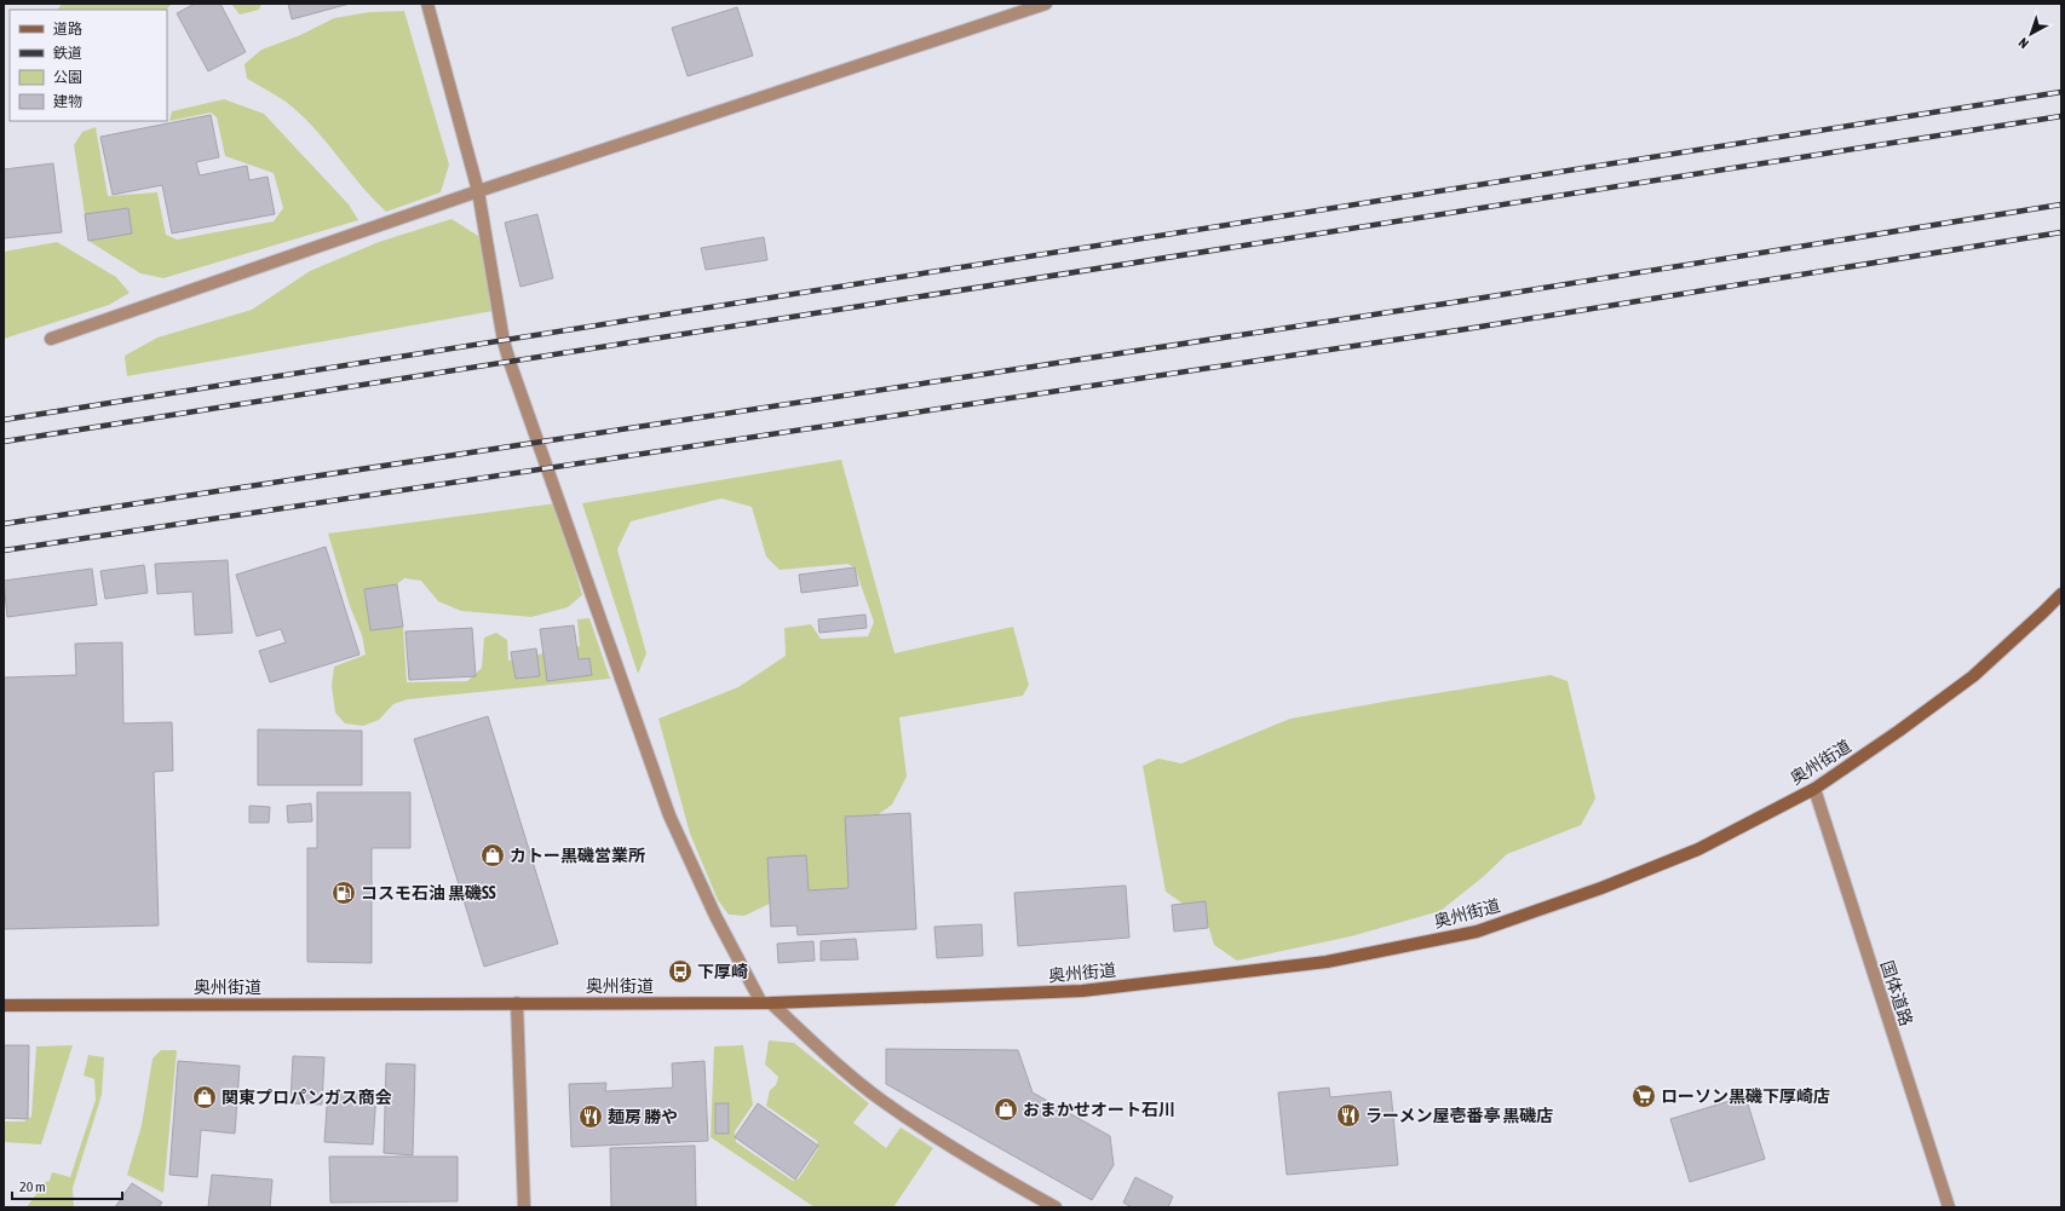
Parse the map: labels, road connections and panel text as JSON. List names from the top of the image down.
{
  "streets": {
    "main road": ["奥州街道"],
    "street": ["国体道路"]
  },
  "crossings": [
    ["奥州街道", "国体道路"]
  ],
  "places": {
    "shop": ["カトー黒磯営業所", "関東プロパンガス商会", "おまかせオート石川"],
    "fuel station": ["コスモ石油 黒磯SS"],
    "bus stop": ["下厚崎"],
    "supermarket": ["ローソン黒磯下厚崎店"],
    "restaurant": ["ラーメン屋壱番亭 黒磯店", "麺房 勝や"]
  },
  "legend": [
    "道路",
    "鉄道",
    "公園",
    "建物"
  ],
  "scale_bar": "20 m",
  "north": "bottom left"
}
